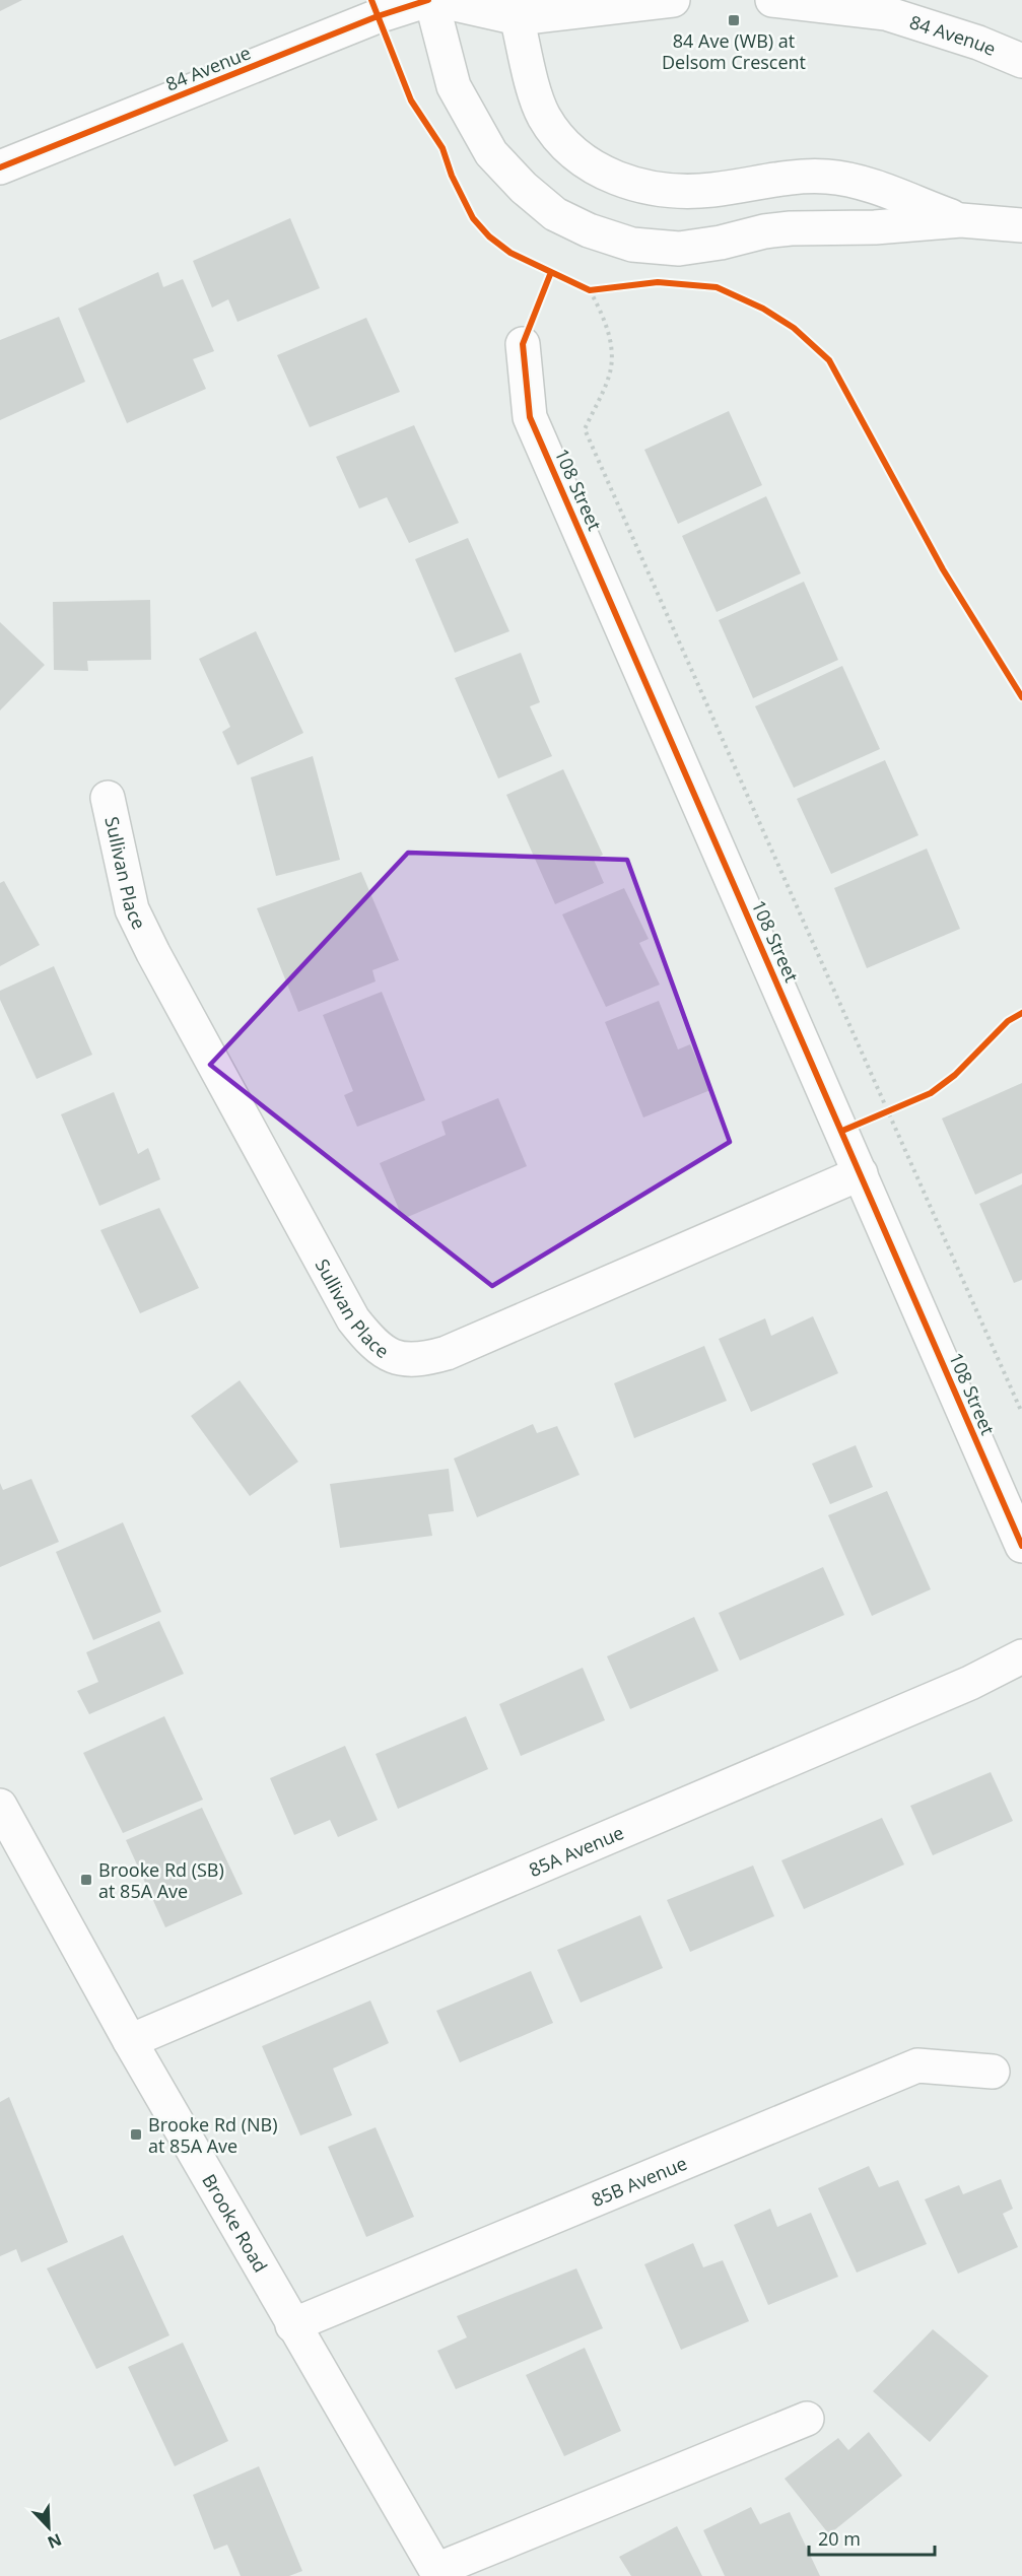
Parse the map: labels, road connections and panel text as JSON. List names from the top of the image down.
{
  "streets": {
    "street": [
      "84 Avenue",
      "108 Street",
      "Sullivan Place",
      "85A Avenue",
      "85B Avenue",
      "Brooke Road"
    ]
  },
  "crossings": [
    ["108 Street", "Sullivan Place"],
    ["85A Avenue", "Brooke Road"],
    ["85B Avenue", "Brooke Road"]
  ],
  "places": {
    "transit": ["84 Ave (WB) at Delsom Crescent", "Brooke Rd (SB) at 85A Ave", "Brooke Rd (NB) at 85A Ave"]
  },
  "scale_bar": "20 m",
  "north": "bottom right"
}
